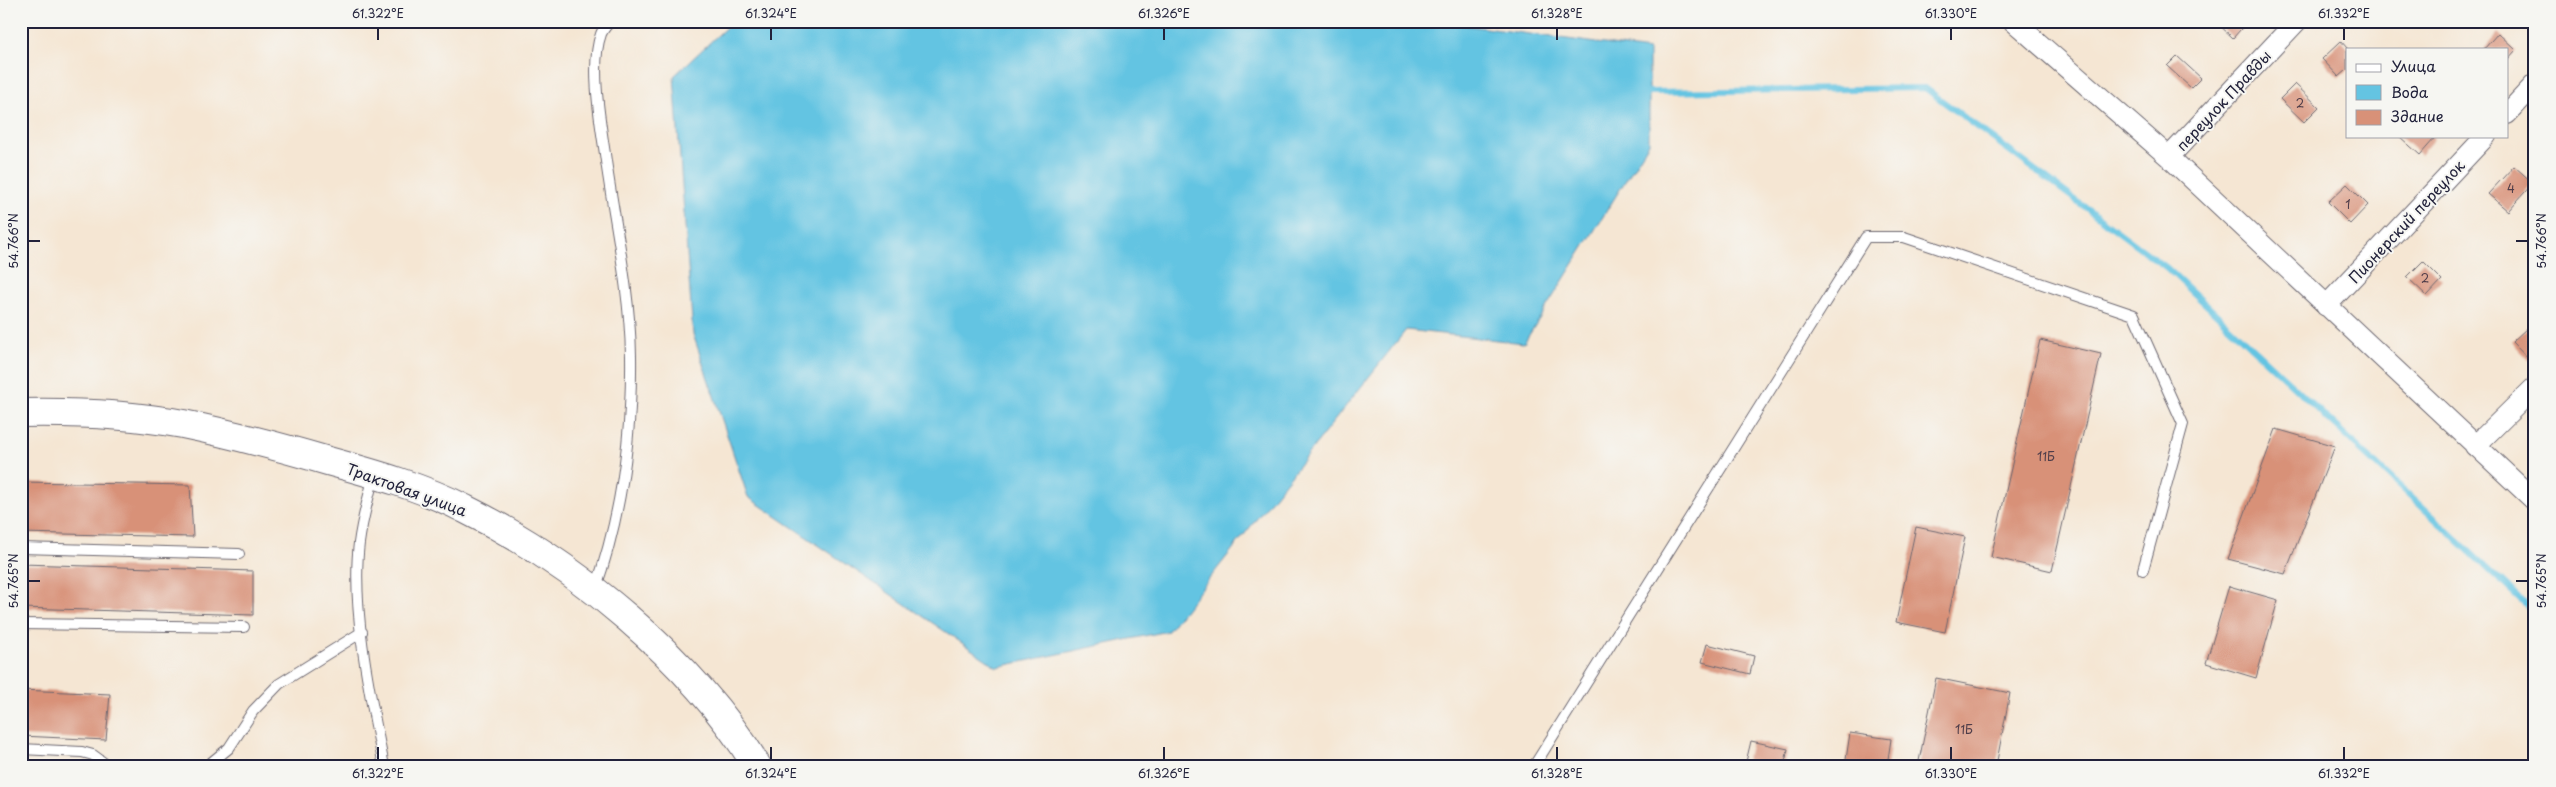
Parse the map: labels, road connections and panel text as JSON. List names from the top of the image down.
{
  "streets": {
    "street": ["переулок Правды", "Пионерский переулок", "Трактовая улица"]
  },
  "house_numbers": [
    "2",
    "4",
    "1",
    "2",
    "11Б",
    "11Б"
  ],
  "legend": ["Улица", "Вода", "Здание"],
  "coordinates": [
    "61.322°E",
    "61.324°E",
    "61.326°E",
    "61.328°E",
    "61.330°E",
    "61.332°E",
    "54.766°N",
    "54.765°N"
  ]
}
